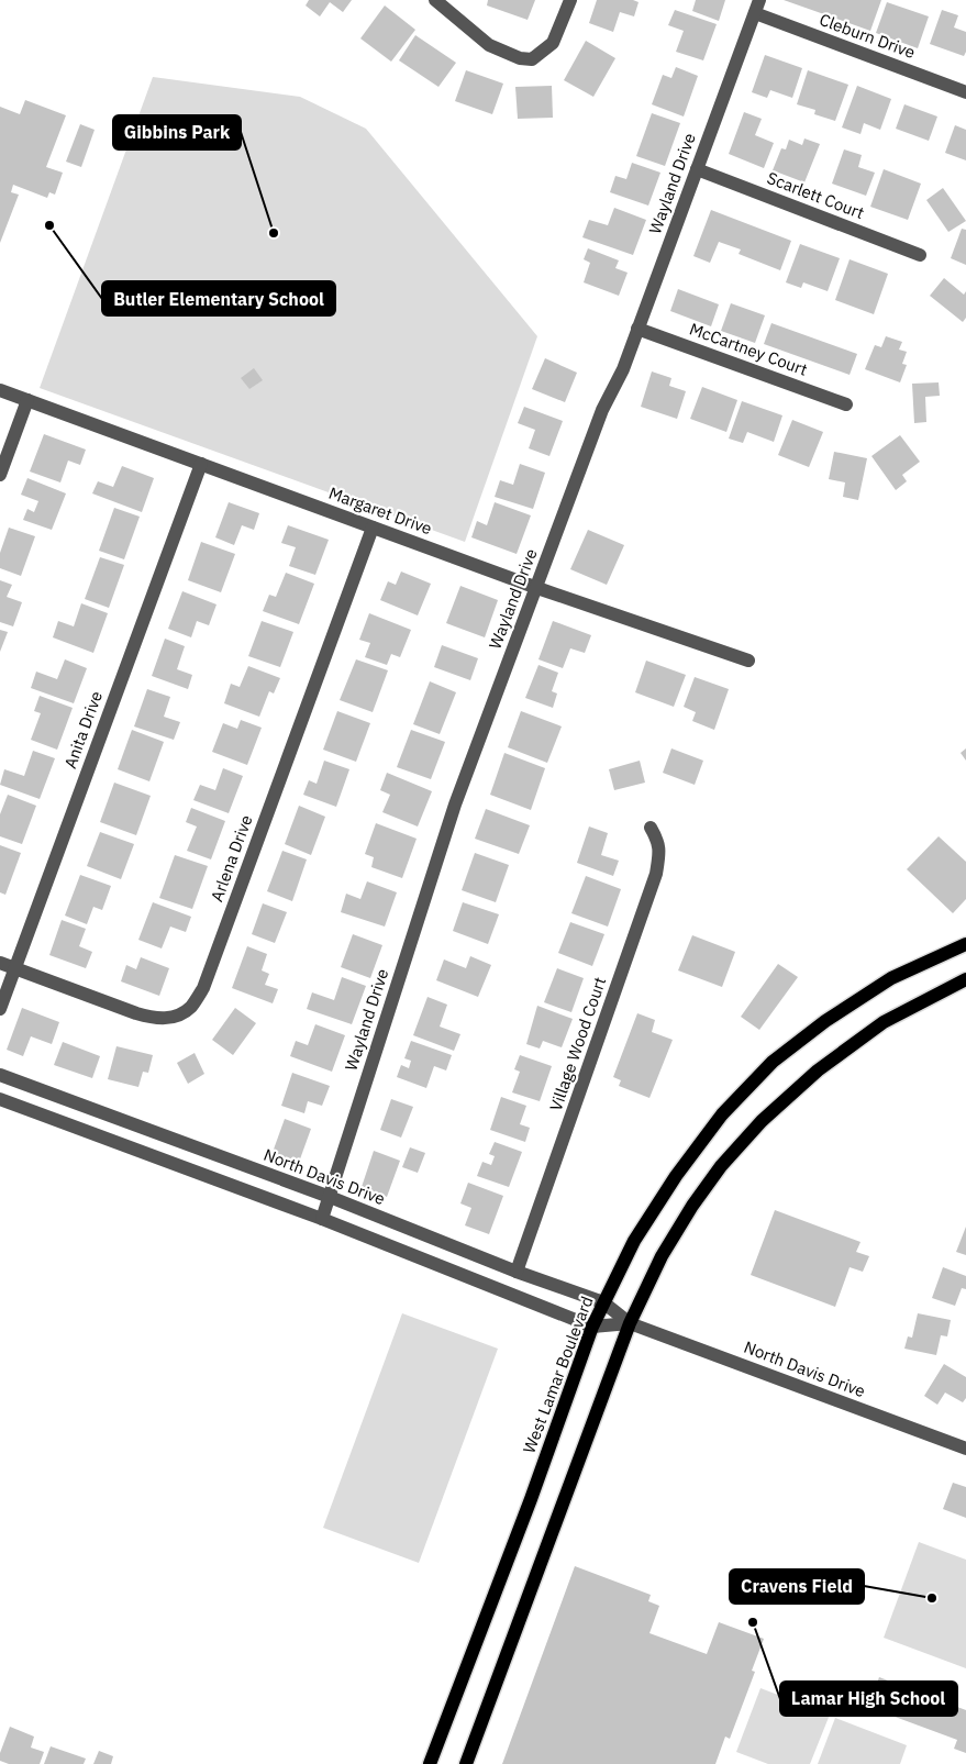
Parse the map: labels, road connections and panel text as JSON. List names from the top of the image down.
{
  "streets": {
    "main road": ["West Lamar Boulevard"],
    "street": [
      "Cleburn Drive",
      "Wayland Drive",
      "Scarlett Court",
      "McCartney Court",
      "Margaret Drive",
      "Anita Drive",
      "Arlena Drive",
      "Village Wood Court",
      "North Davis Drive"
    ]
  },
  "crossings": [
    ["Cleburn Drive", "Wayland Drive"],
    ["Wayland Drive", "Scarlett Court"],
    ["Wayland Drive", "McCartney Court"],
    ["Wayland Drive", "Margaret Drive"],
    ["Wayland Drive", "North Davis Drive"],
    ["Margaret Drive", "Anita Drive"],
    ["Margaret Drive", "Arlena Drive"],
    ["Anita Drive", "Arlena Drive"],
    ["Village Wood Court", "North Davis Drive"],
    ["North Davis Drive", "West Lamar Boulevard"]
  ],
  "places": [
    "Butler Elementary School",
    "Gibbins Park",
    "Cravens Field",
    "Lamar High School"
  ]
}
